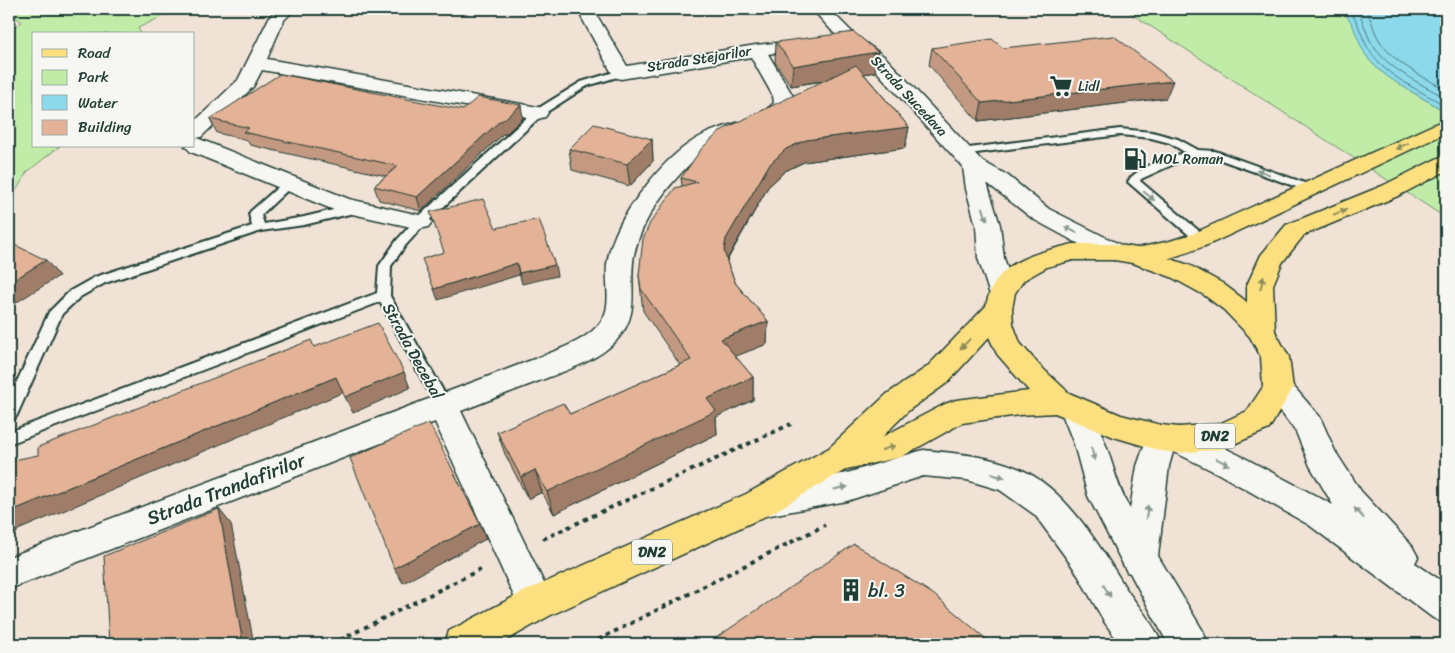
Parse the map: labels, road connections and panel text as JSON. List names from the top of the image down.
{
  "streets": {
    "main road": ["DN2"],
    "street": [
      "Strada Stejarilor",
      "Strada Sucedava",
      "Strada Decebal",
      "Strada Trandafirilor"
    ]
  },
  "crossings": [
    ["Strada Stejarilor", "Strada Decebal"],
    ["Strada Stejarilor", "Strada Trandafirilor"],
    ["Strada Sucedava", "DN2"],
    ["Strada Decebal", "DN2"],
    ["Strada Decebal", "Strada Trandafirilor"]
  ],
  "one_way": ["Strada Sucedava"],
  "places": {
    "supermarket": ["Lidl"],
    "fuel station": ["MOL Roman"],
    "building": ["bl. 3"]
  },
  "legend": [
    "Road",
    "Park",
    "Water",
    "Building"
  ]
}
